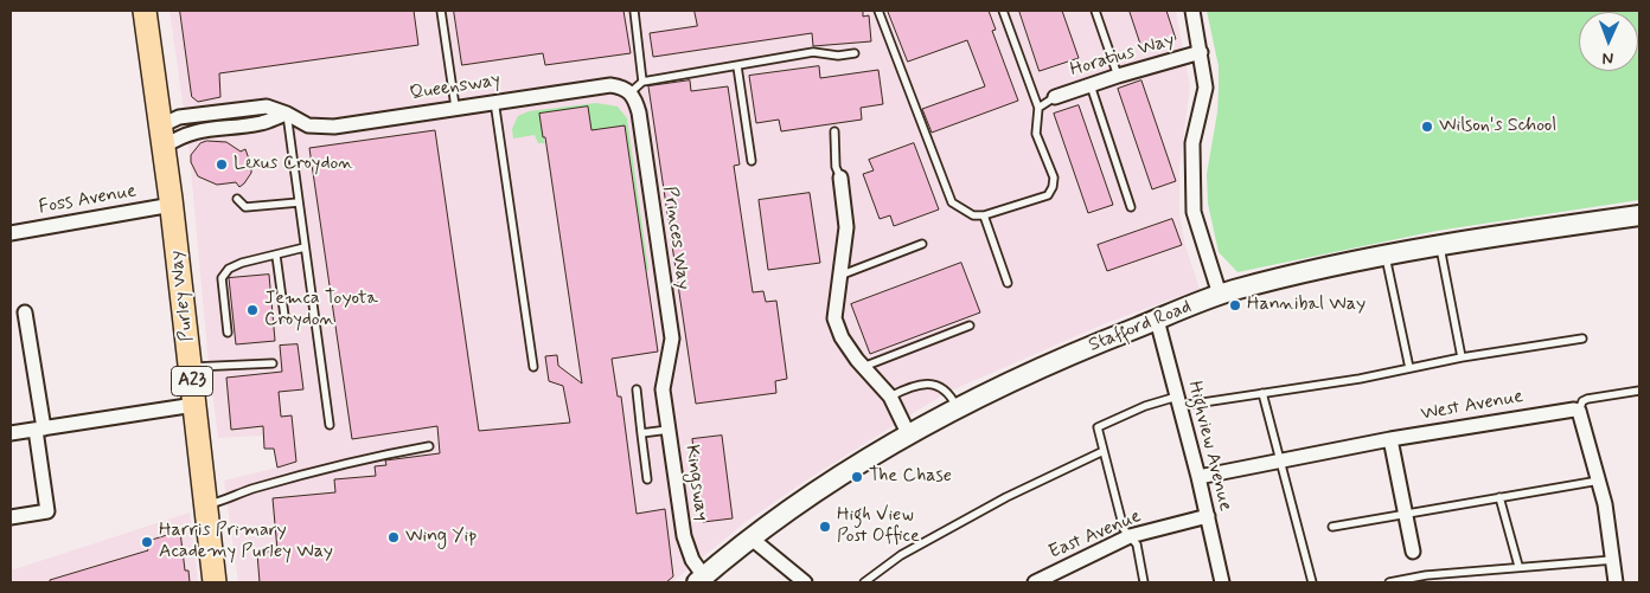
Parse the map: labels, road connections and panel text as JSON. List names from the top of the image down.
{
  "streets": {
    "highway": ["Purley Way", "A23"],
    "main road": ["Stafford Road"],
    "street": [
      "Horatius Way",
      "Queensway",
      "Foss Avenue",
      "Princes Way",
      "West Avenue",
      "Highview Avenue",
      "Kingsway",
      "East Avenue"
    ]
  },
  "crossings": [
    ["Queensway", "Princes Way"],
    ["Queensway", "Purley Way"],
    ["Foss Avenue", "Purley Way"],
    ["Princes Way", "Kingsway"],
    ["Stafford Road", "Highview Avenue"],
    ["Stafford Road", "Kingsway"],
    ["West Avenue", "Highview Avenue"],
    ["Highview Avenue", "East Avenue"]
  ],
  "places": [
    "Wilson's School",
    "Lexus Croydon",
    "Hannibal Way",
    "Jemca Toyota Croydon",
    "The Chase",
    "High View Post Office",
    "Wing Yip",
    "Harris Primary Academy Purley Way"
  ],
  "north": "bottom"
}
